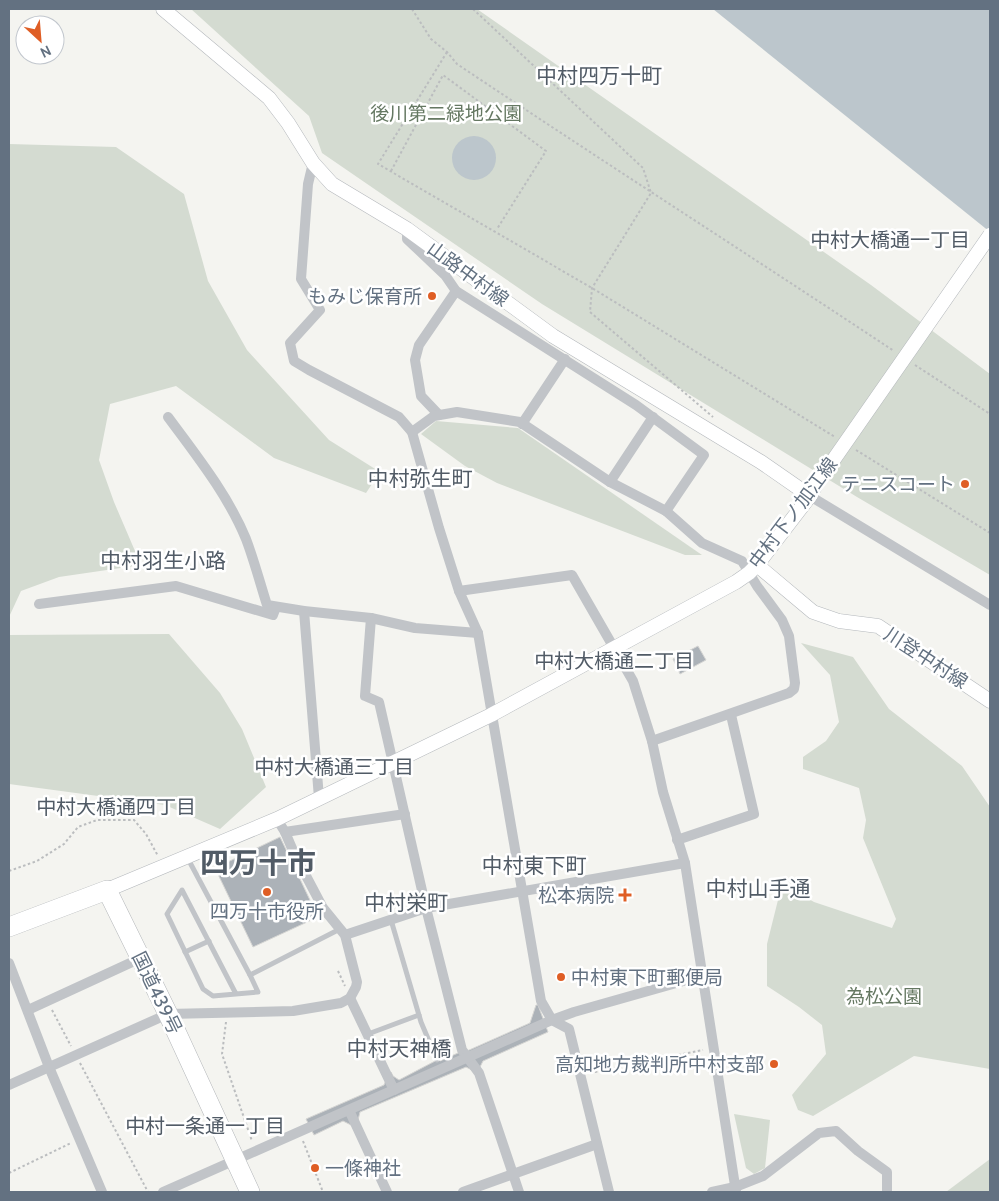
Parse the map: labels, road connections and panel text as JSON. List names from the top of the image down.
{
  "streets": {
    "highway": ["国道439号"],
    "main road": ["山路中村線", "中村下ノ加江線", "川登中村線"]
  },
  "crossings": [
    ["山路中村線", "中村下ノ加江線"],
    ["中村下ノ加江線", "川登中村線"],
    ["中村下ノ加江線", "国道439号"]
  ],
  "districts": [
    "中村四万十町",
    "中村大橋通一丁目",
    "中村弥生町",
    "中村羽生小路",
    "中村大橋通二丁目",
    "中村大橋通三丁目",
    "中村大橋通四丁目",
    "四万十市",
    "中村東下町",
    "中村山手通",
    "中村栄町",
    "中村天神橋",
    "中村一条通一丁目"
  ],
  "parks": ["後川第二緑地公園", "為松公園"],
  "places": {
    "other": [
      "もみじ保育所",
      "テニスコート",
      "四万十市役所",
      "中村東下町郵便局",
      "高知地方裁判所中村支部",
      "一條神社"
    ],
    "health": ["松本病院"]
  },
  "north": "bottom right"
}
